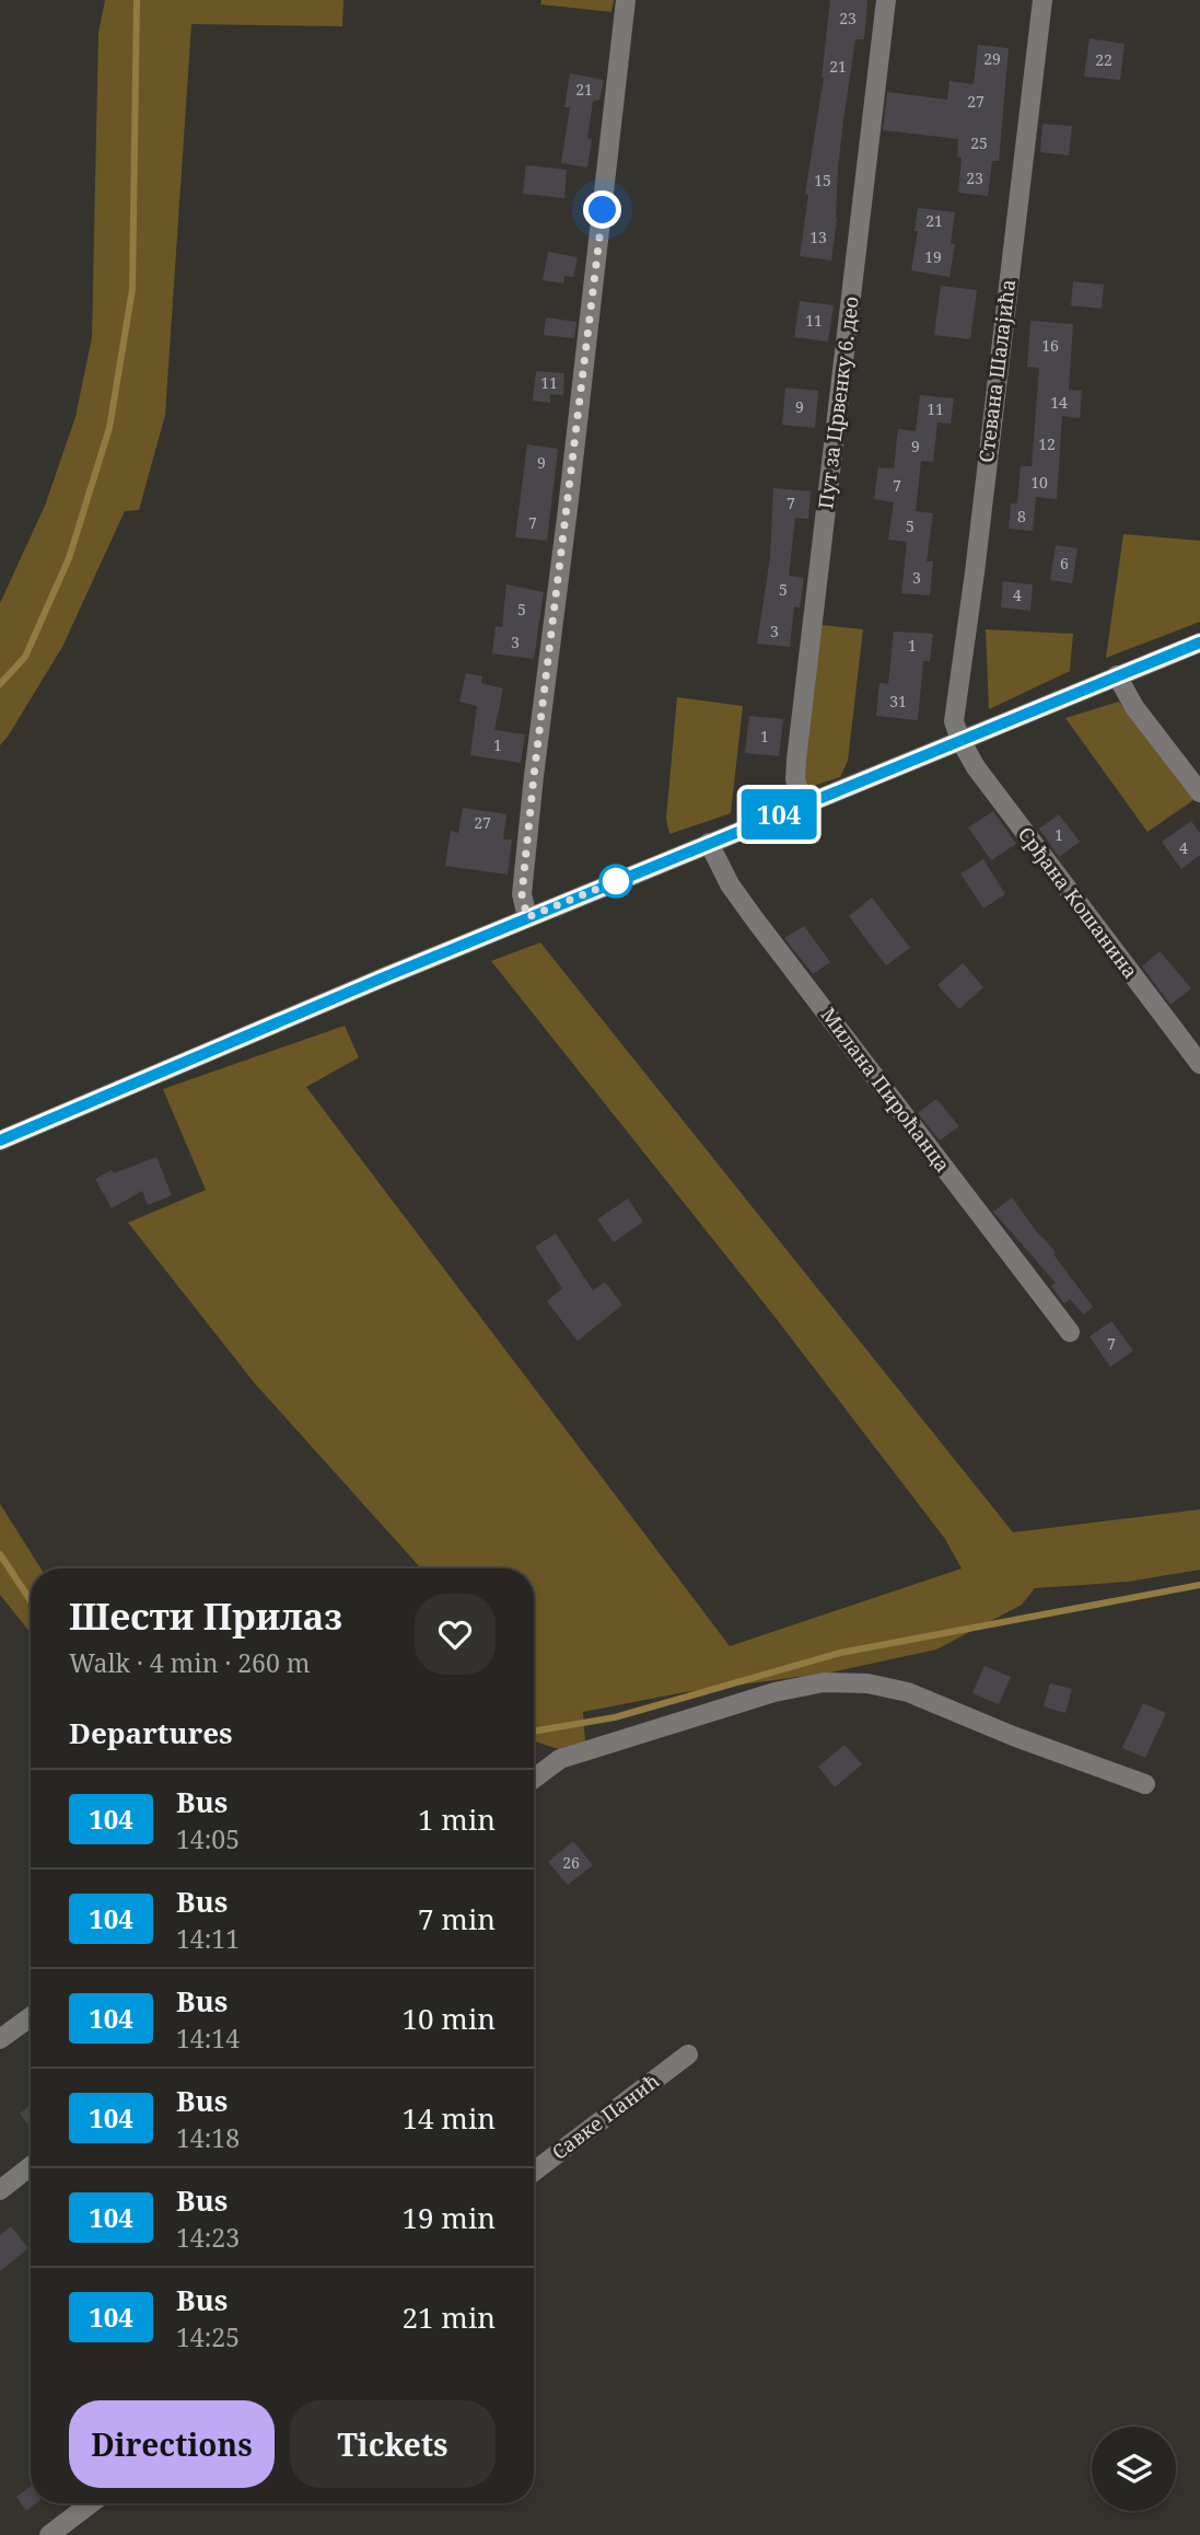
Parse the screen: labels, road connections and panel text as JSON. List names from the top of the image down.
{
  "streets": {
    "street": [
      "Стевана Шалајића",
      "Пут за Црвенку 6. део",
      "Срђана Кошанина",
      "Милана Пироћанца",
      "Савке Панић"
    ]
  },
  "crossings": [
    ["Стевана Шалајића", "Срђана Кошанина"]
  ],
  "lines": ["bus line 104"],
  "house_numbers": [
    "23",
    "29",
    "22",
    "21",
    "21",
    "27",
    "25",
    "23",
    "15",
    "21",
    "13",
    "19",
    "11",
    "16",
    "11",
    "14",
    "9",
    "11",
    "12",
    "9",
    "9",
    "10",
    "7",
    "7",
    "8",
    "7",
    "5",
    "6",
    "3",
    "5",
    "4",
    "5",
    "3",
    "3",
    "1",
    "31",
    "1",
    "1",
    "27",
    "1",
    "4",
    "7",
    "26"
  ],
  "page": {
    "on_map": "104",
    "heading": [
      ["Шести Прилаз", "Walk · 4 min · 260 m"],
      "Departures"
    ],
    "list": [
      {
        "mark": "104",
        "name": "Bus",
        "note": "14:05",
        "value": "1 min"
      },
      {
        "mark": "104",
        "name": "Bus",
        "note": "14:11",
        "value": "7 min"
      },
      {
        "mark": "104",
        "name": "Bus",
        "note": "14:14",
        "value": "10 min"
      },
      {
        "mark": "104",
        "name": "Bus",
        "note": "14:18",
        "value": "14 min"
      },
      {
        "mark": "104",
        "name": "Bus",
        "note": "14:23",
        "value": "19 min"
      },
      {
        "mark": "104",
        "name": "Bus",
        "note": "14:25",
        "value": "21 min"
      }
    ],
    "buttons": ["Directions", "Tickets"]
  }
}
